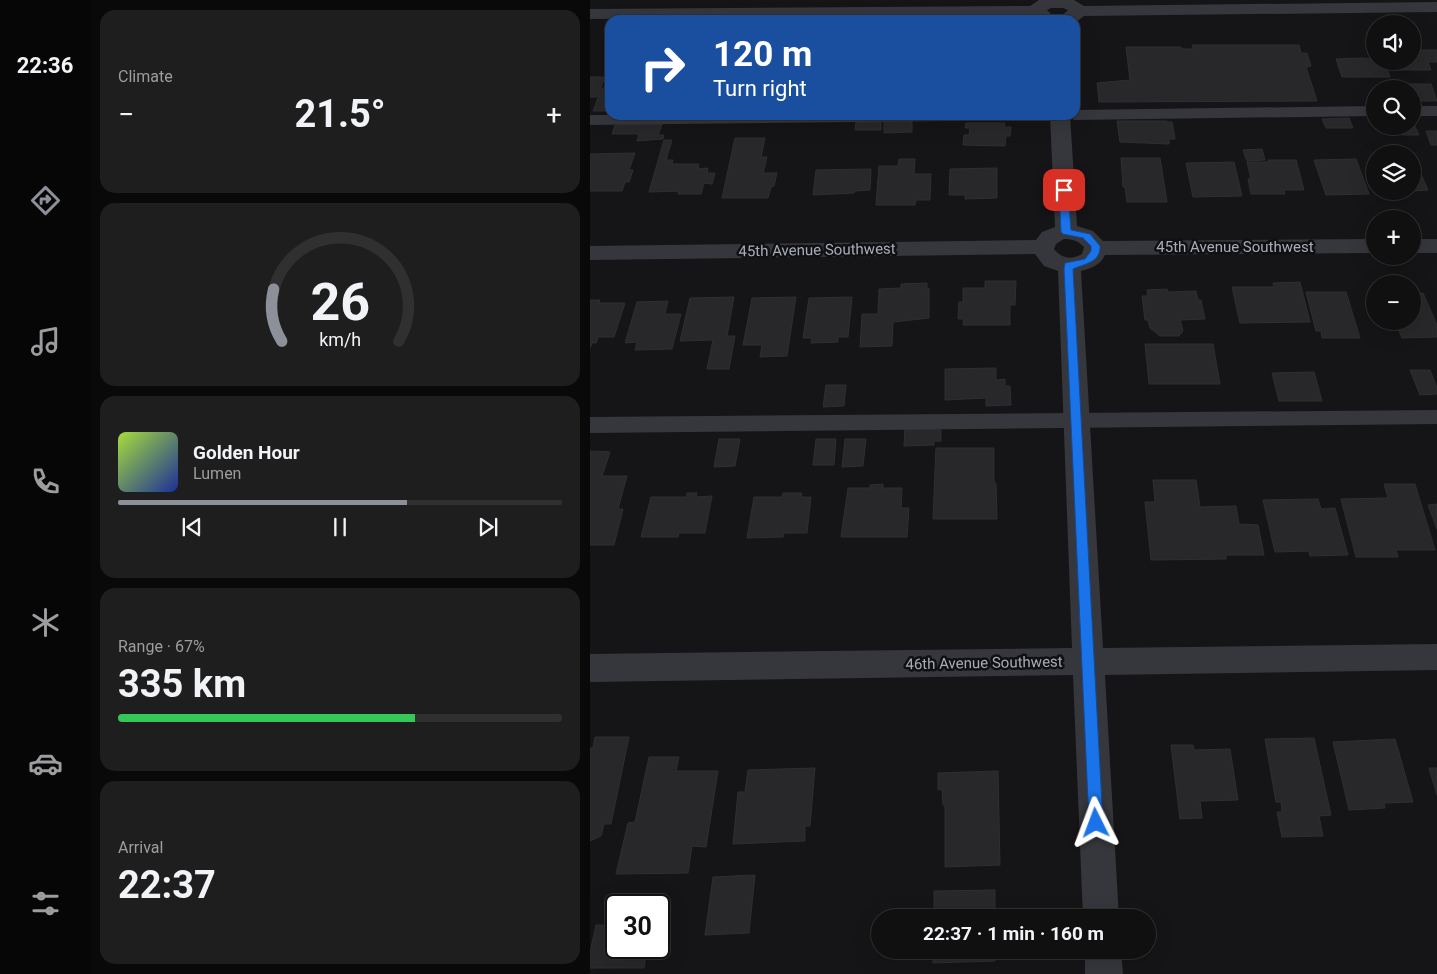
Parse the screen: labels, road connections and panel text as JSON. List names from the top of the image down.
{
  "streets": {
    "street": ["45th Avenue Southwest", "46th Avenue Southwest"]
  },
  "page": {
    "tabs": "22:36",
    "tile": [
      "Climate",
      ["Range · 67%", "335 km"],
      ["Arrival", "22:37"]
    ],
    "map_buttons": ["+", "−"],
    "turn": ["120 m", "Turn right"],
    "heat": ["−", "21.5°", "+"],
    "song": ["Golden Hour", "Lumen"],
    "limit": "30",
    "trip": "22:37 · 1 min · 160 m",
    "gauge": ["26", "km/h"]
  }
}
